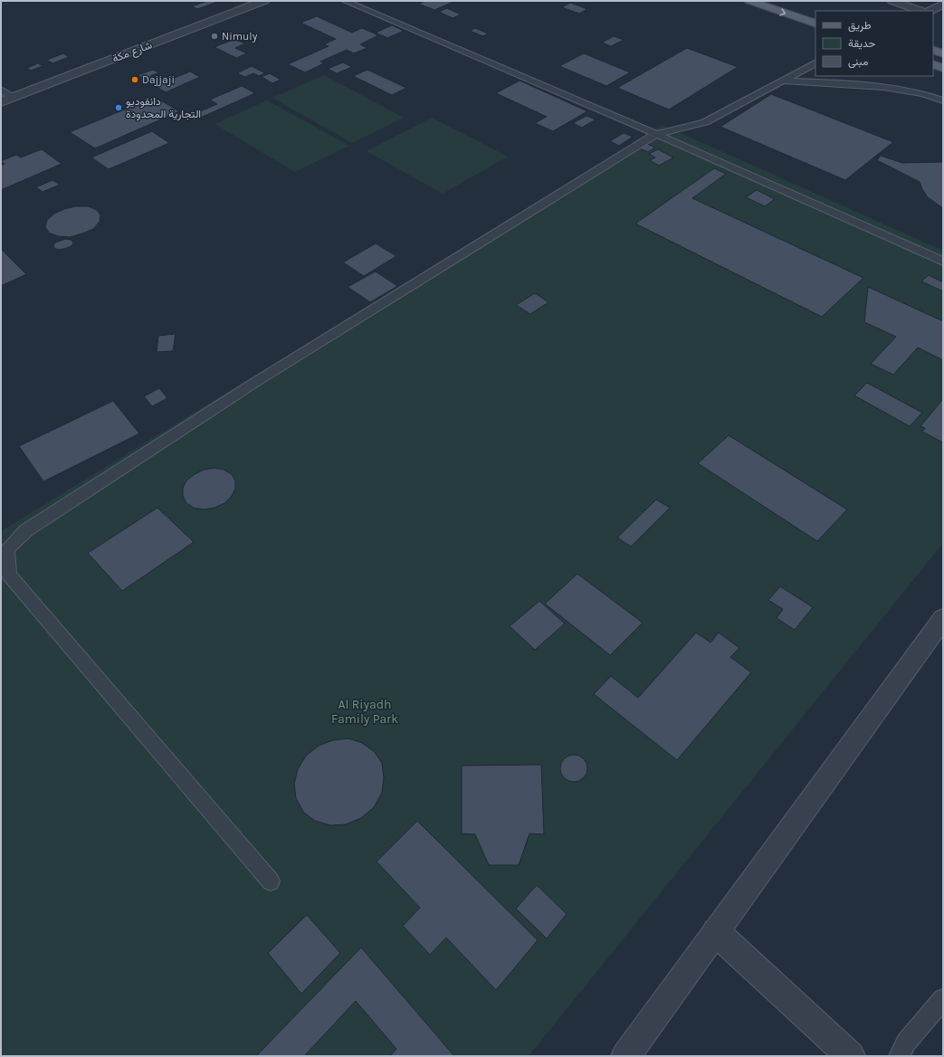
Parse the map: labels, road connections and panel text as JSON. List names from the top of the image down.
{
  "streets": {
    "street": ["شارع مكة"]
  },
  "parks": ["Al Riyadh Family Park"],
  "places": ["Nimuly", "Dajjaji", "دانفوديو التجارية المحدودة"],
  "legend": ["طريق", "حديقة", "مبنى"]
}
